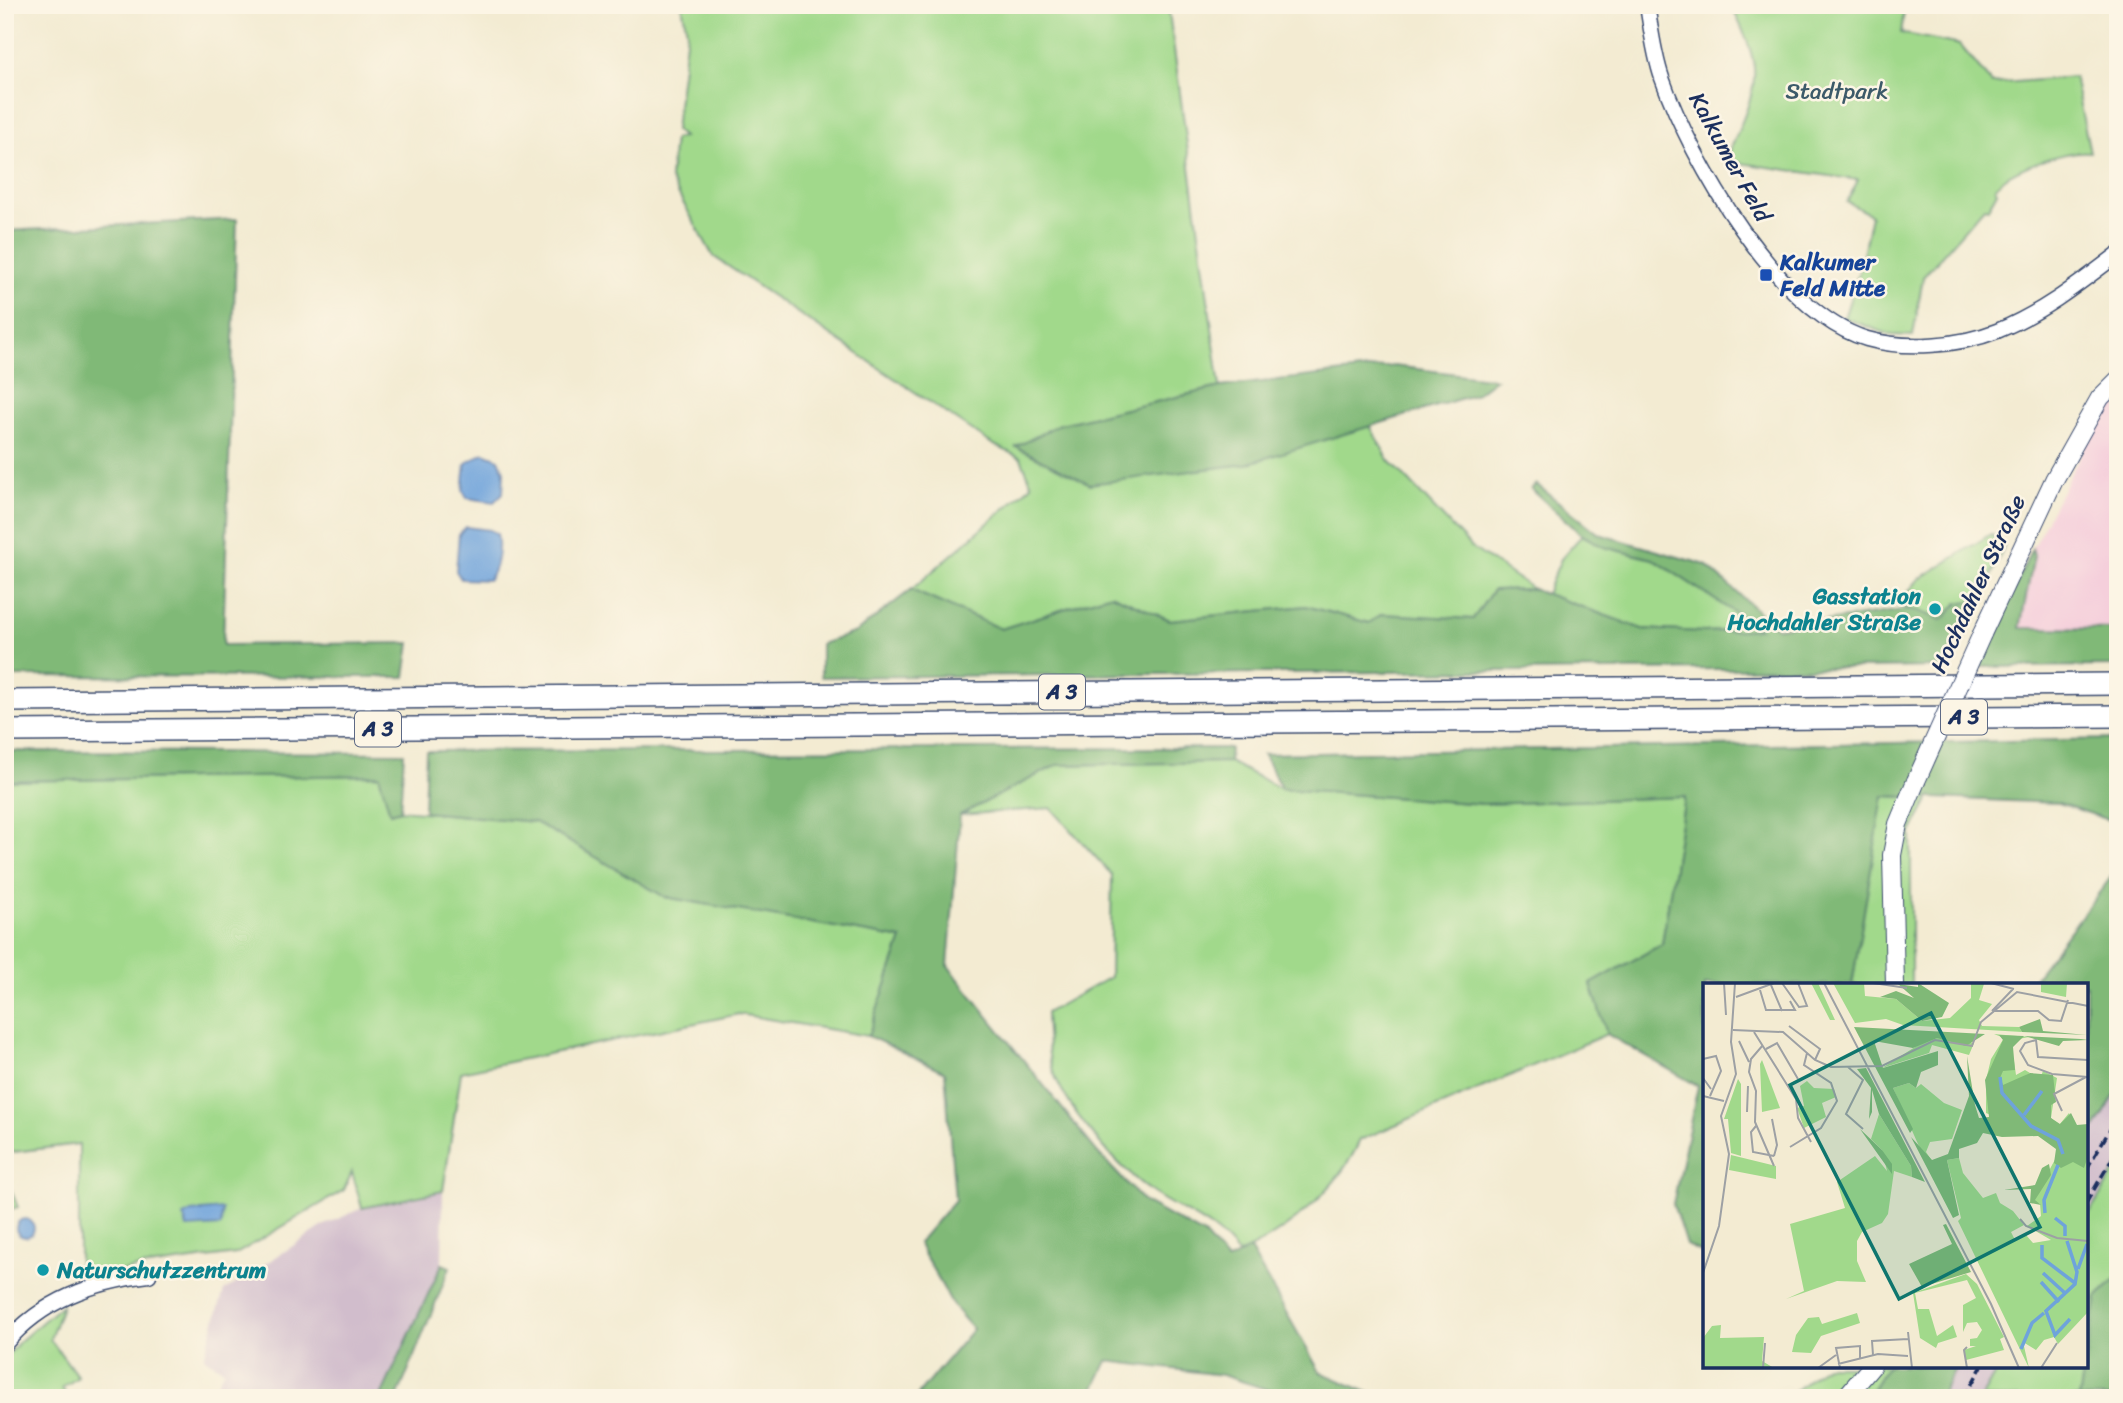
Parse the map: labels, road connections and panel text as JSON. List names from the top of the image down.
{
  "streets": {
    "highway": ["A 3"],
    "main road": ["Hochdahler Straße"],
    "street": ["Kalkumer Feld"]
  },
  "parks": ["Stadtpark"],
  "places": {
    "transit": ["Kalkumer Feld Mitte"],
    "other": ["Gasstation Hochdahler Straße", "Naturschutzzentrum"]
  }
}
